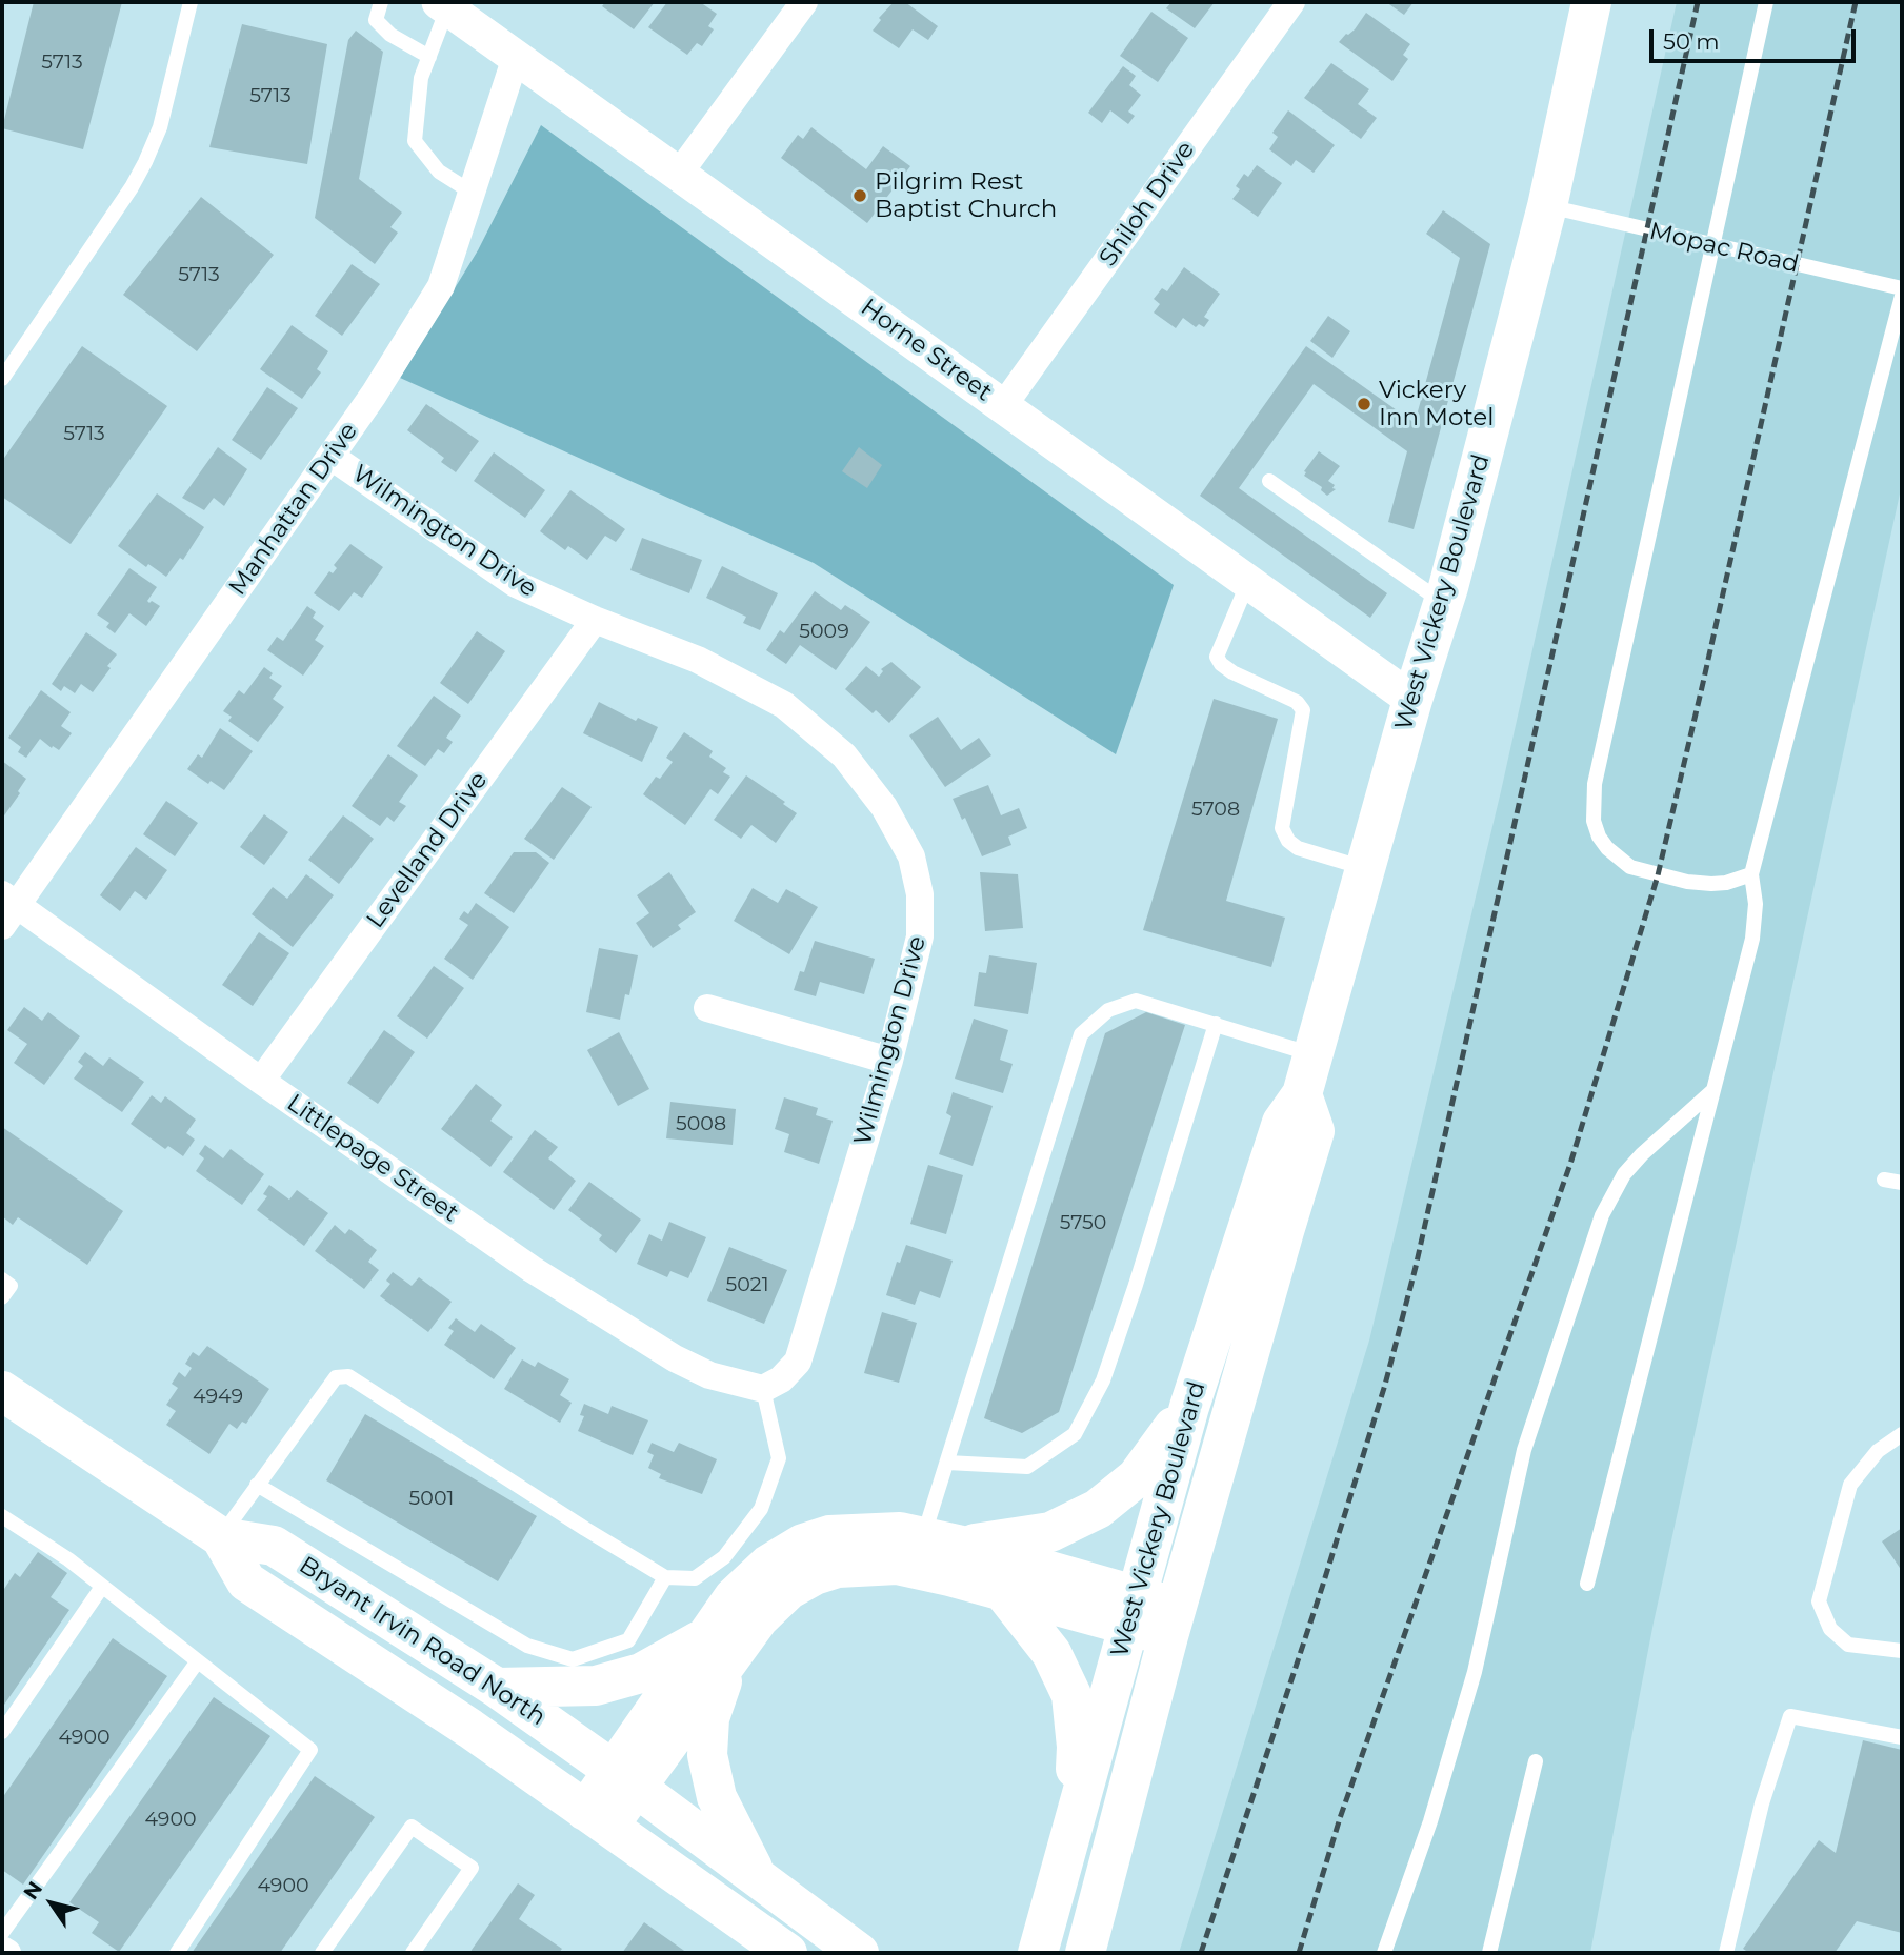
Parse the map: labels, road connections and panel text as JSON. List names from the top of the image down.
{
  "streets": {
    "main road": ["West Vickery Boulevard", "Bryant Irvin Road North"],
    "street": [
      "Shiloh Drive",
      "Horne Street",
      "Manhattan Drive",
      "Wilmington Drive",
      "Levelland Drive",
      "Littlepage Street"
    ],
    "lane": ["Mopac Road"]
  },
  "crossings": [
    ["Shiloh Drive", "Horne Street"],
    ["Mopac Road", "West Vickery Boulevard"],
    ["Horne Street", "Manhattan Drive"],
    ["Horne Street", "West Vickery Boulevard"],
    ["Manhattan Drive", "Wilmington Drive"],
    ["Manhattan Drive", "Littlepage Street"],
    ["Wilmington Drive", "Levelland Drive"],
    ["Wilmington Drive", "Littlepage Street"],
    ["Levelland Drive", "Littlepage Street"]
  ],
  "places": ["Pilgrim Rest Baptist Church", "Vickery Inn Motel"],
  "house_numbers": [
    "5713",
    "5713",
    "5713",
    "5713",
    "5009",
    "5708",
    "5008",
    "5750",
    "5021",
    "4949",
    "5001",
    "4900",
    "4900",
    "4900"
  ],
  "scale_bar": "50 m",
  "north": "top left"
}
